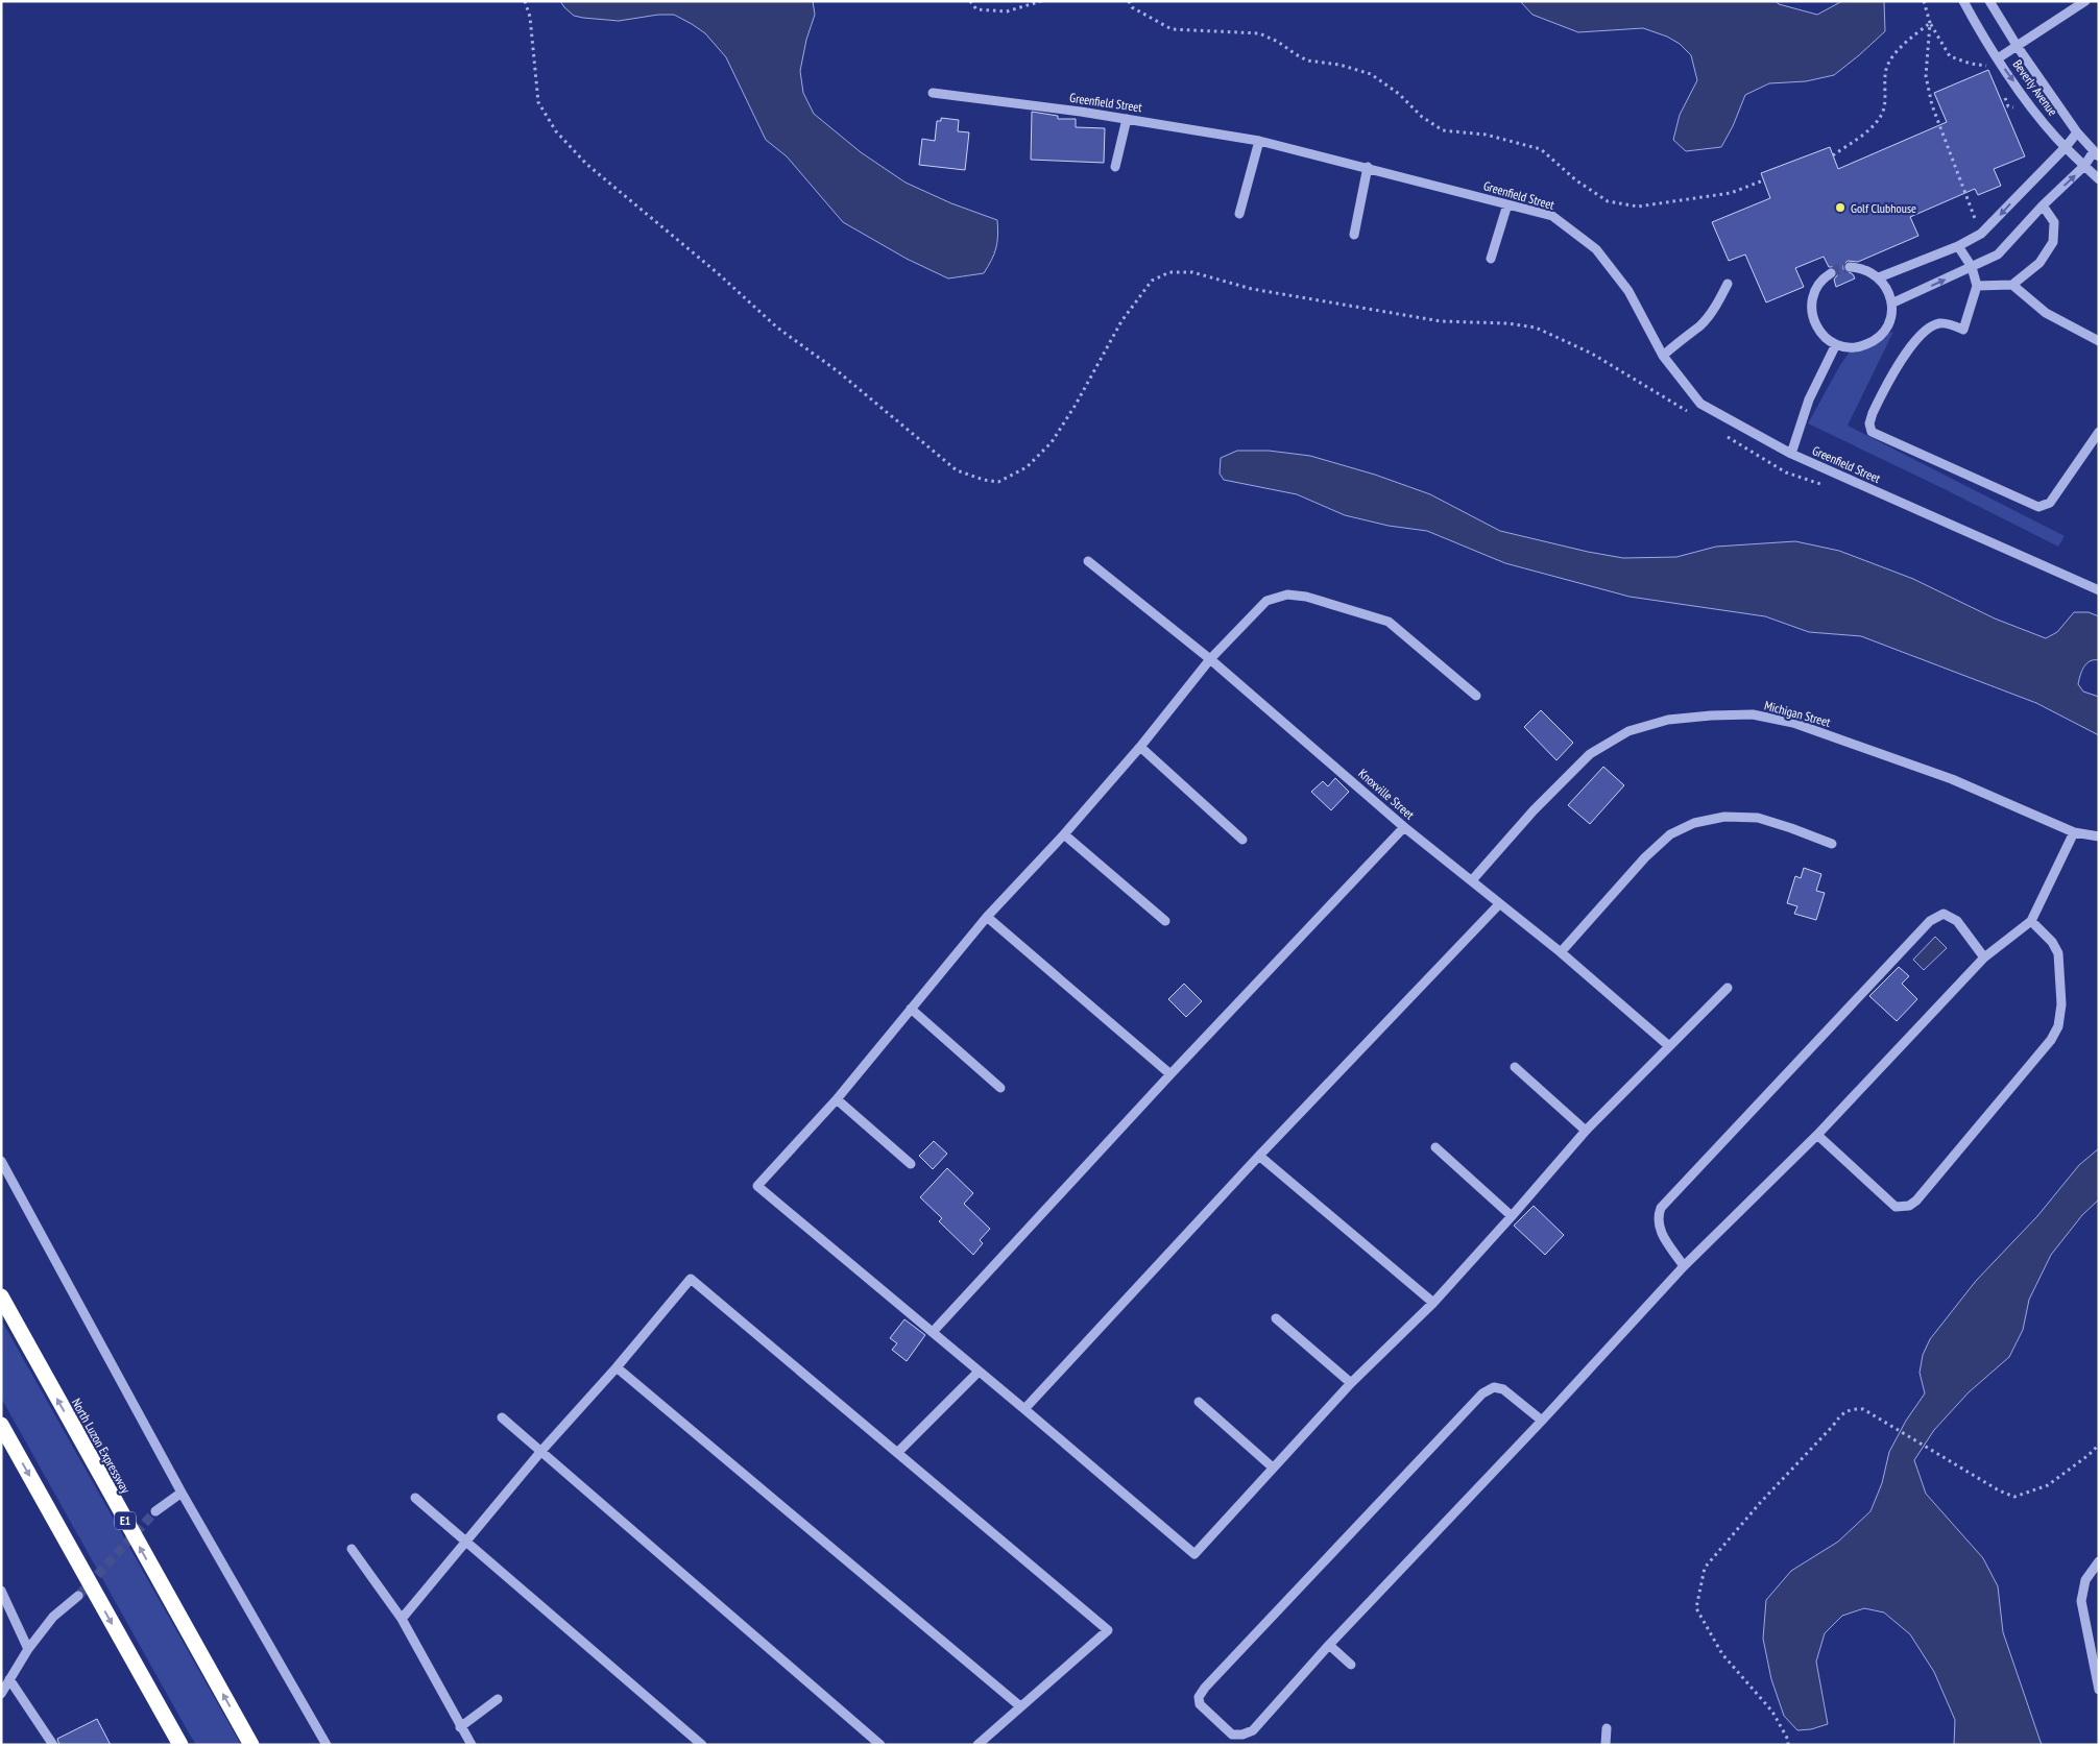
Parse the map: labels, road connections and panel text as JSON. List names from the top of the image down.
{
  "streets": {
    "highway": ["North Luzon Expressway", "E1"],
    "street": [
      "Beverly Avenue",
      "Greenfield Street",
      "Michigan Street",
      "Knoxville Street"
    ]
  },
  "crossings": [
    ["Michigan Street", "Knoxville Street"]
  ],
  "places": ["Golf Clubhouse"]
}
